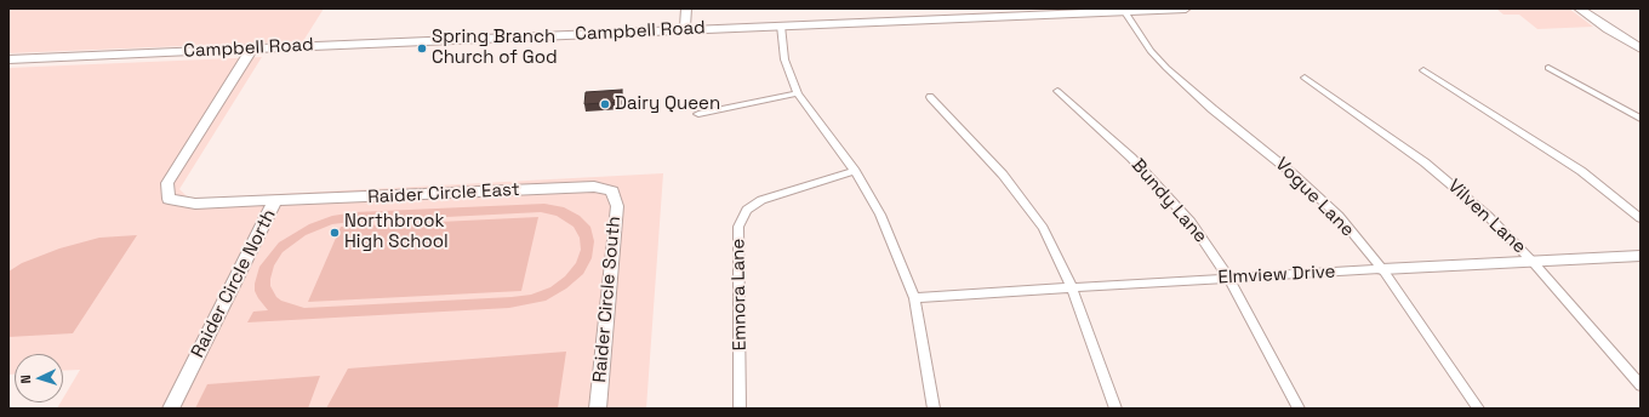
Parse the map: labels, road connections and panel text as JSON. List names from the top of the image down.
{
  "streets": {
    "street": [
      "Campbell Road",
      "Raider Circle East",
      "Vogue Lane",
      "Bundy Lane",
      "Vilven Lane",
      "Elmview Drive",
      "Raider Circle North",
      "Emnora Lane",
      "Raider Circle South"
    ]
  },
  "crossings": [
    ["Campbell Road", "Vogue Lane"],
    ["Campbell Road", "Raider Circle North"],
    ["Raider Circle East", "Raider Circle North"],
    ["Raider Circle East", "Raider Circle South"],
    ["Vogue Lane", "Elmview Drive"],
    ["Bundy Lane", "Elmview Drive"],
    ["Vilven Lane", "Elmview Drive"]
  ],
  "places": ["Spring Branch Church of God", "Dairy Queen", "Northbrook High School"],
  "north": "left"
}
